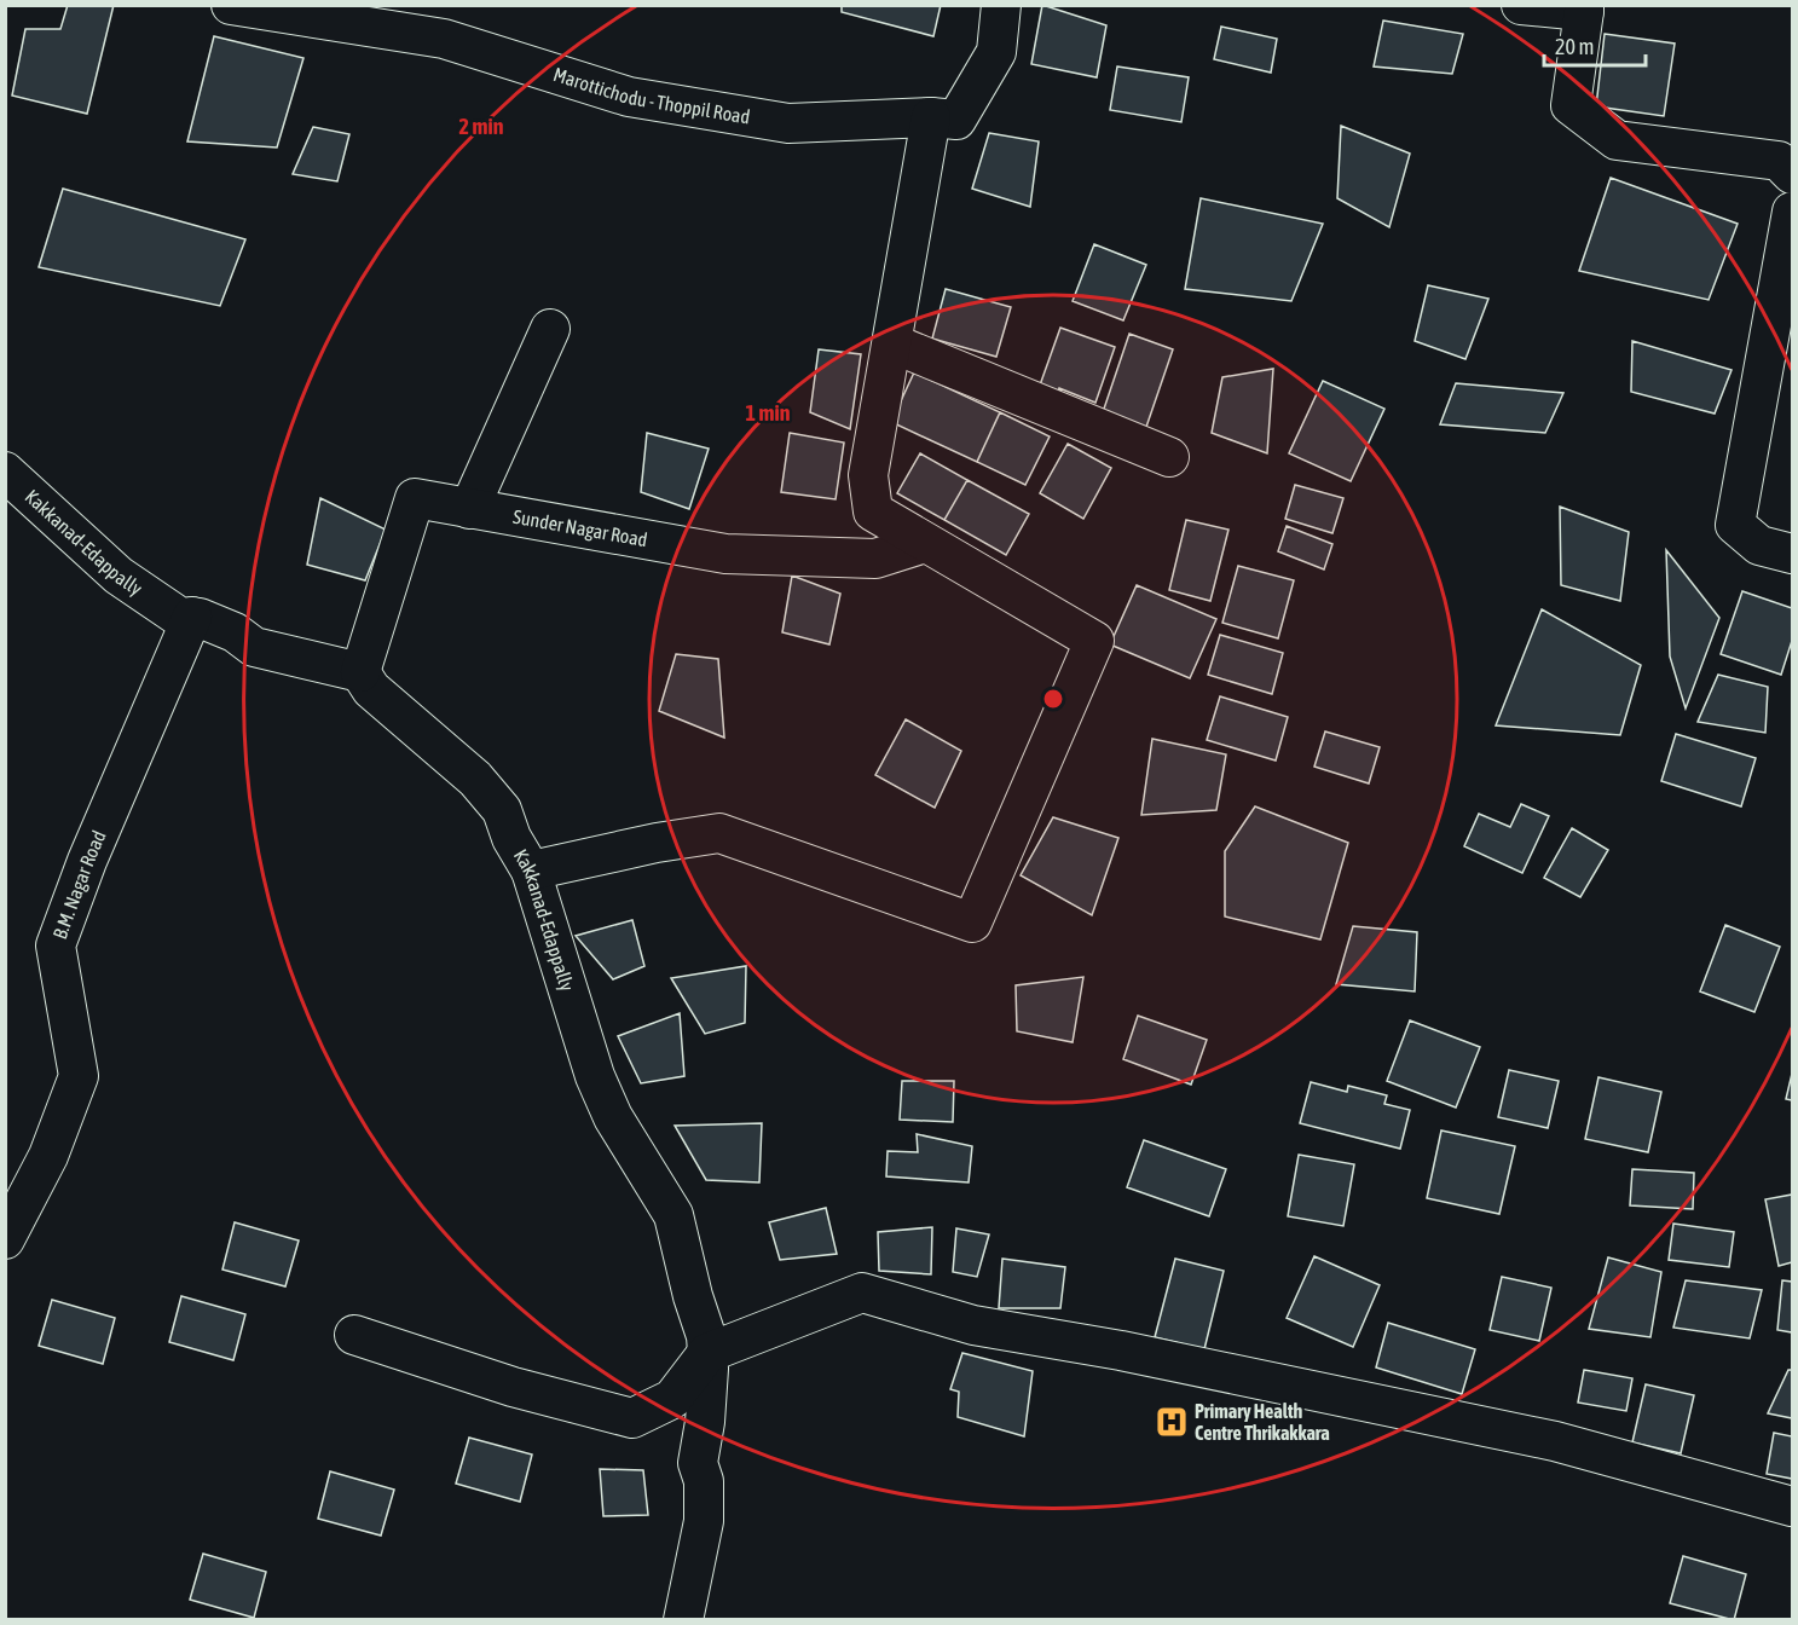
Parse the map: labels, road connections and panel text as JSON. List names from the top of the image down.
{
  "streets": {
    "street": [
      "Marottichodu - Thoppil Road",
      "Sunder Nagar Road",
      "Kakkanad-Edappally",
      "B.M. Nagar Road"
    ]
  },
  "crossings": [
    ["Sunder Nagar Road", "Kakkanad-Edappally"],
    ["Kakkanad-Edappally", "B.M. Nagar Road"]
  ],
  "places": {
    "hospital": ["Primary Health Centre Thrikakkara"]
  },
  "scale_bar": "20 m",
  "rings": ["2 min", "1 min"]
}
